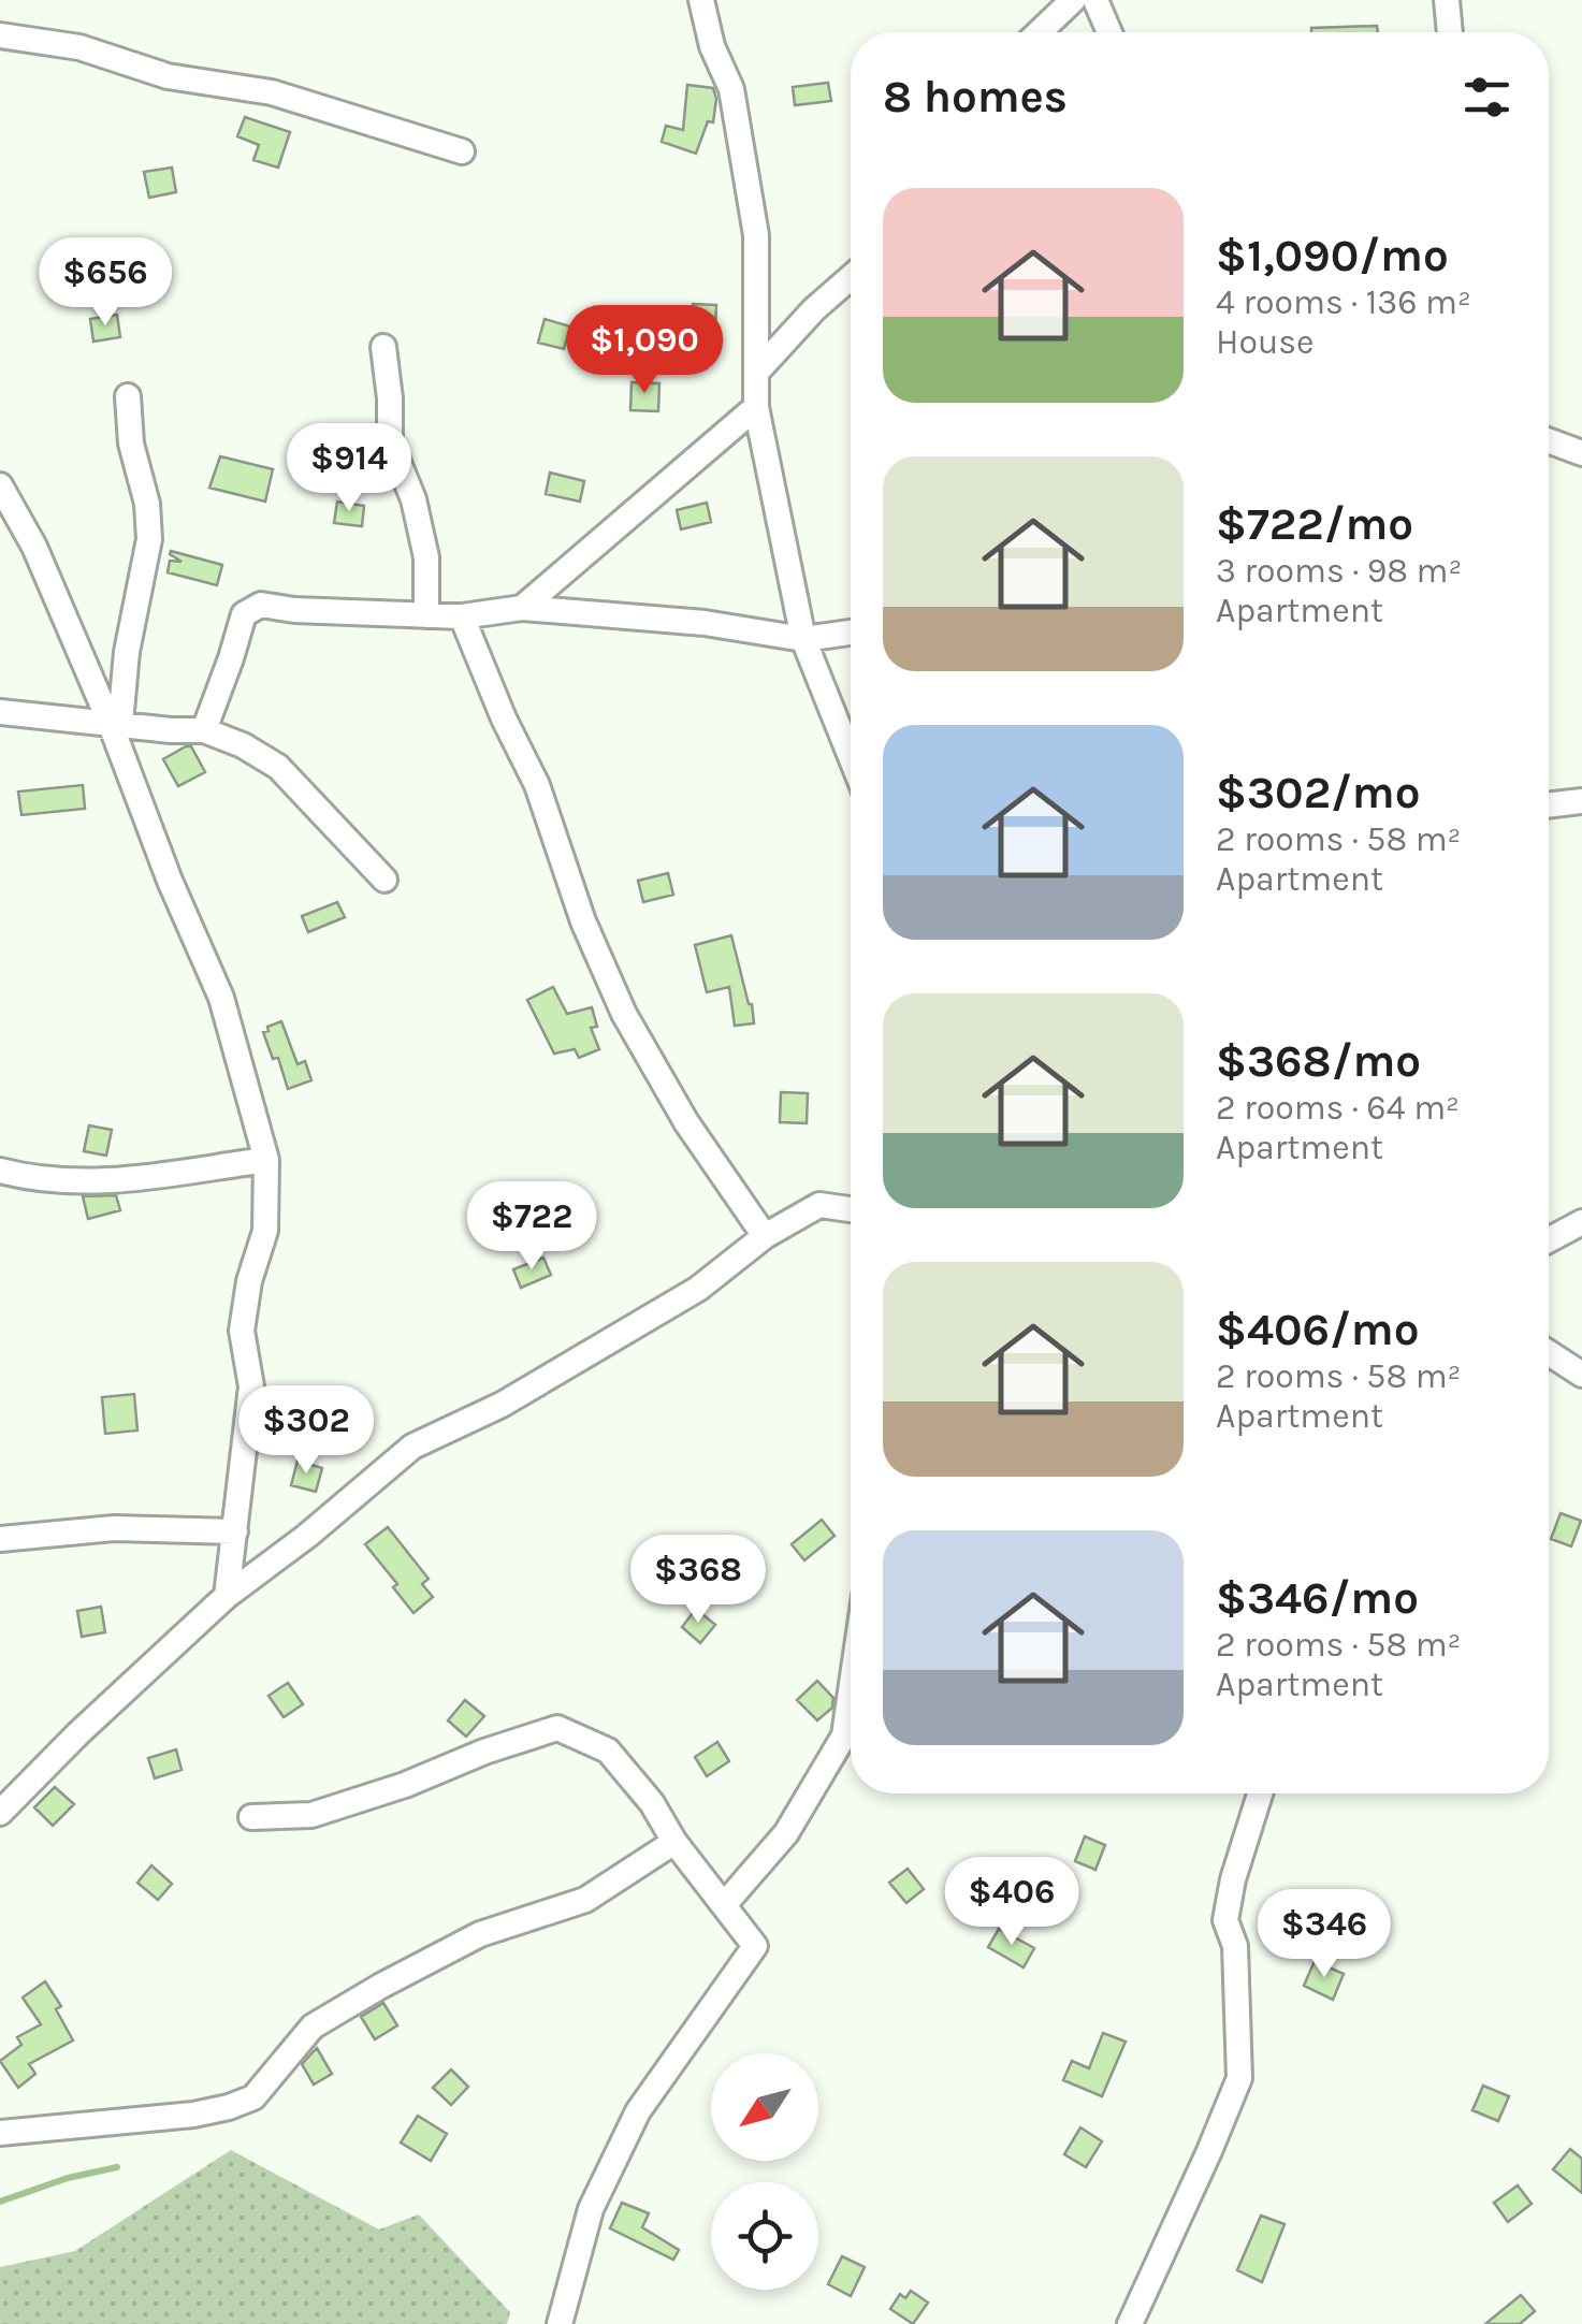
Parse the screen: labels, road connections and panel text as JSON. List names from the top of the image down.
{
  "north": "bottom left",
  "page": {
    "heading": "8 homes",
    "list": [
      {
        "name": "$1,090/mo",
        "note": "4 rooms · 136 m² · House"
      },
      {
        "name": "$722/mo",
        "note": "3 rooms · 98 m² · Apartment"
      },
      {
        "name": "$302/mo",
        "note": "2 rooms · 58 m² · Apartment"
      },
      {
        "name": "$368/mo",
        "note": "2 rooms · 64 m² · Apartment"
      },
      {
        "name": "$406/mo",
        "note": "2 rooms · 58 m² · Apartment"
      },
      {
        "name": "$346/mo",
        "note": "2 rooms · 58 m² · Apartment"
      }
    ],
    "price": [
      "$656",
      "$1,090",
      "$914",
      "$722",
      "$302",
      "$368",
      "$406",
      "$346"
    ]
  }
}
